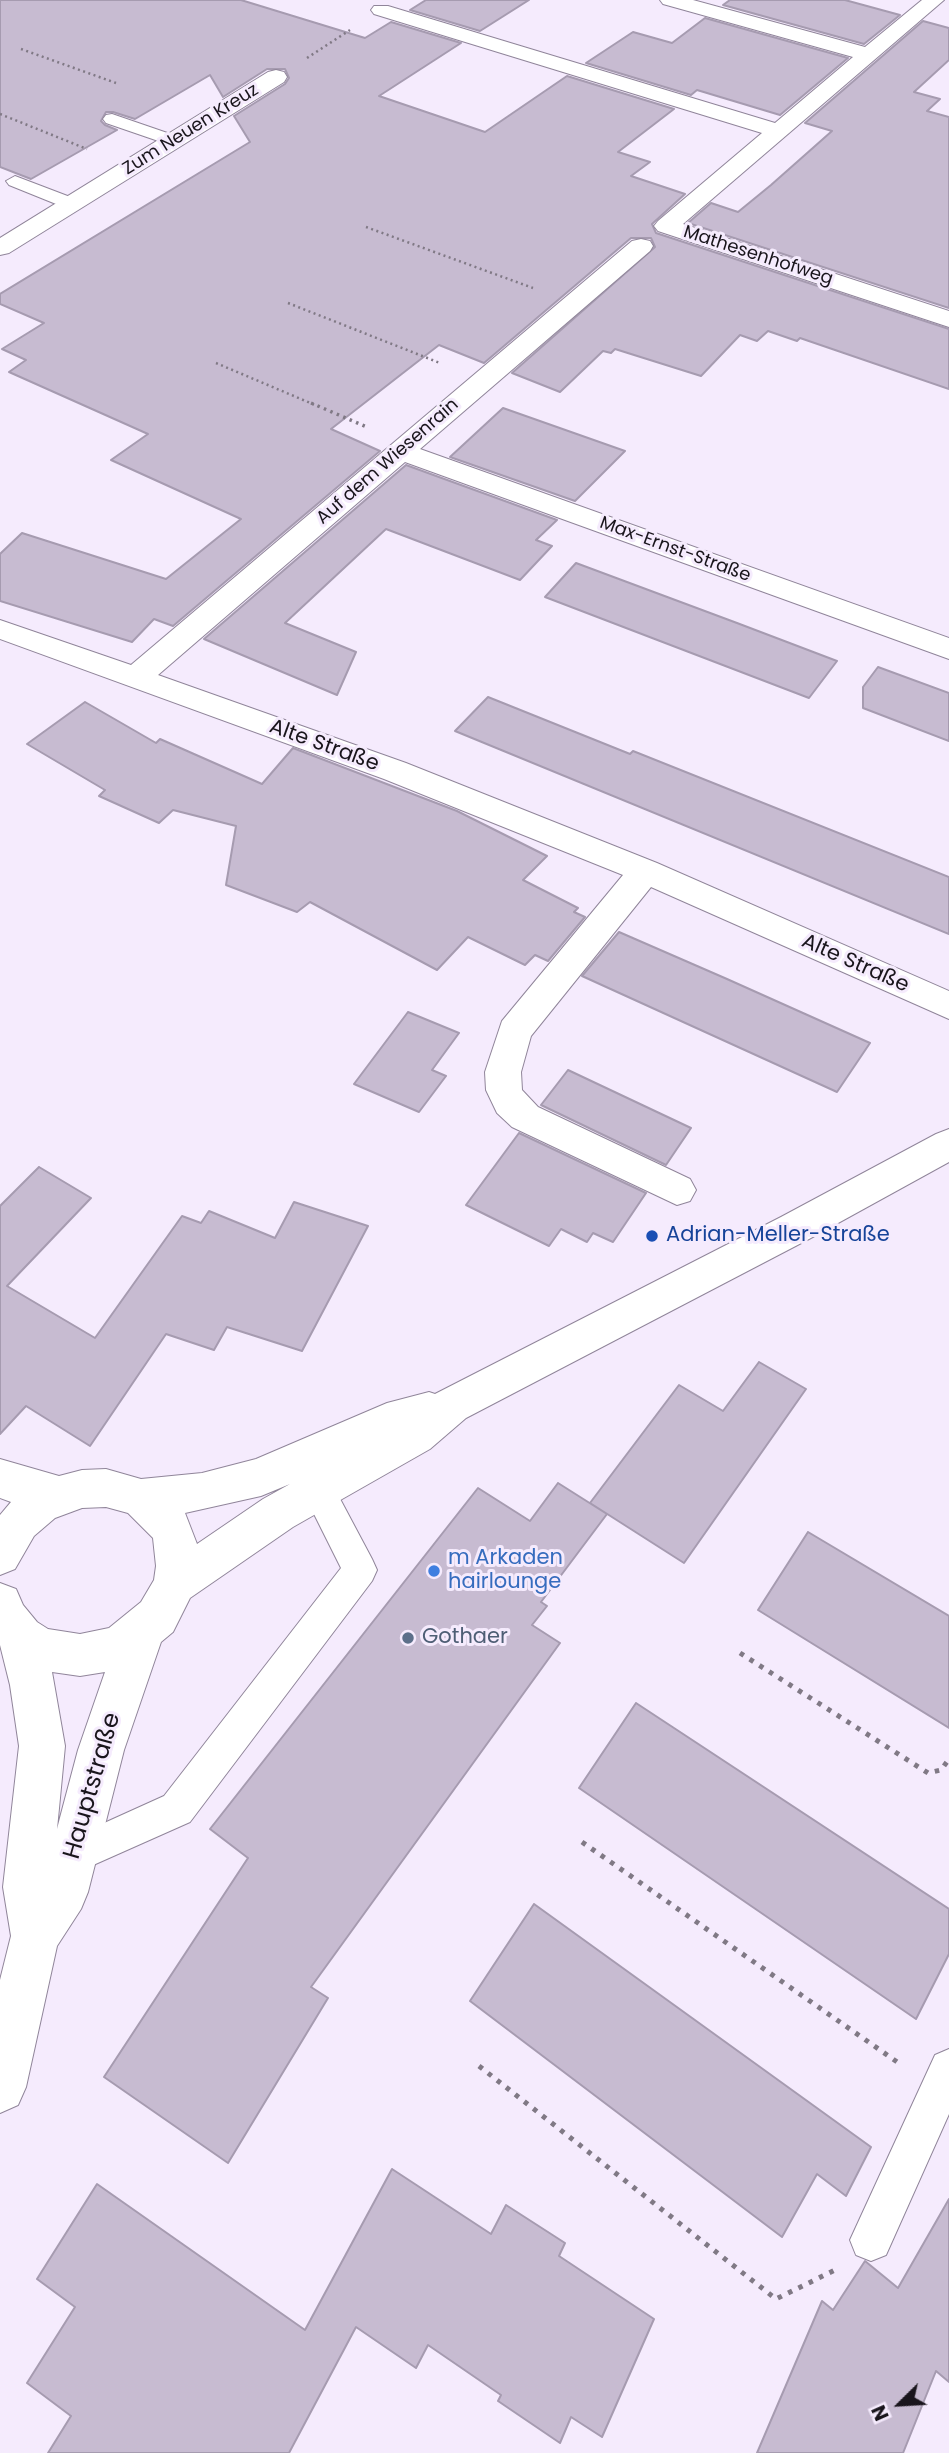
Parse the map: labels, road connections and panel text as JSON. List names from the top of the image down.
{
  "streets": {
    "street": [
      "Zum Neuen Kreuz",
      "Mathesenhofweg",
      "Auf dem Wiesenrain",
      "Max-Ernst-Straße",
      "Alte Straße",
      "Hauptstraße"
    ]
  },
  "crossings": [
    ["Auf dem Wiesenrain", "Max-Ernst-Straße"],
    ["Auf dem Wiesenrain", "Alte Straße"]
  ],
  "places": ["Adrian-Meller-Straße", "m Arkaden hairlounge", "Gothaer"],
  "north": "bottom left"
}
